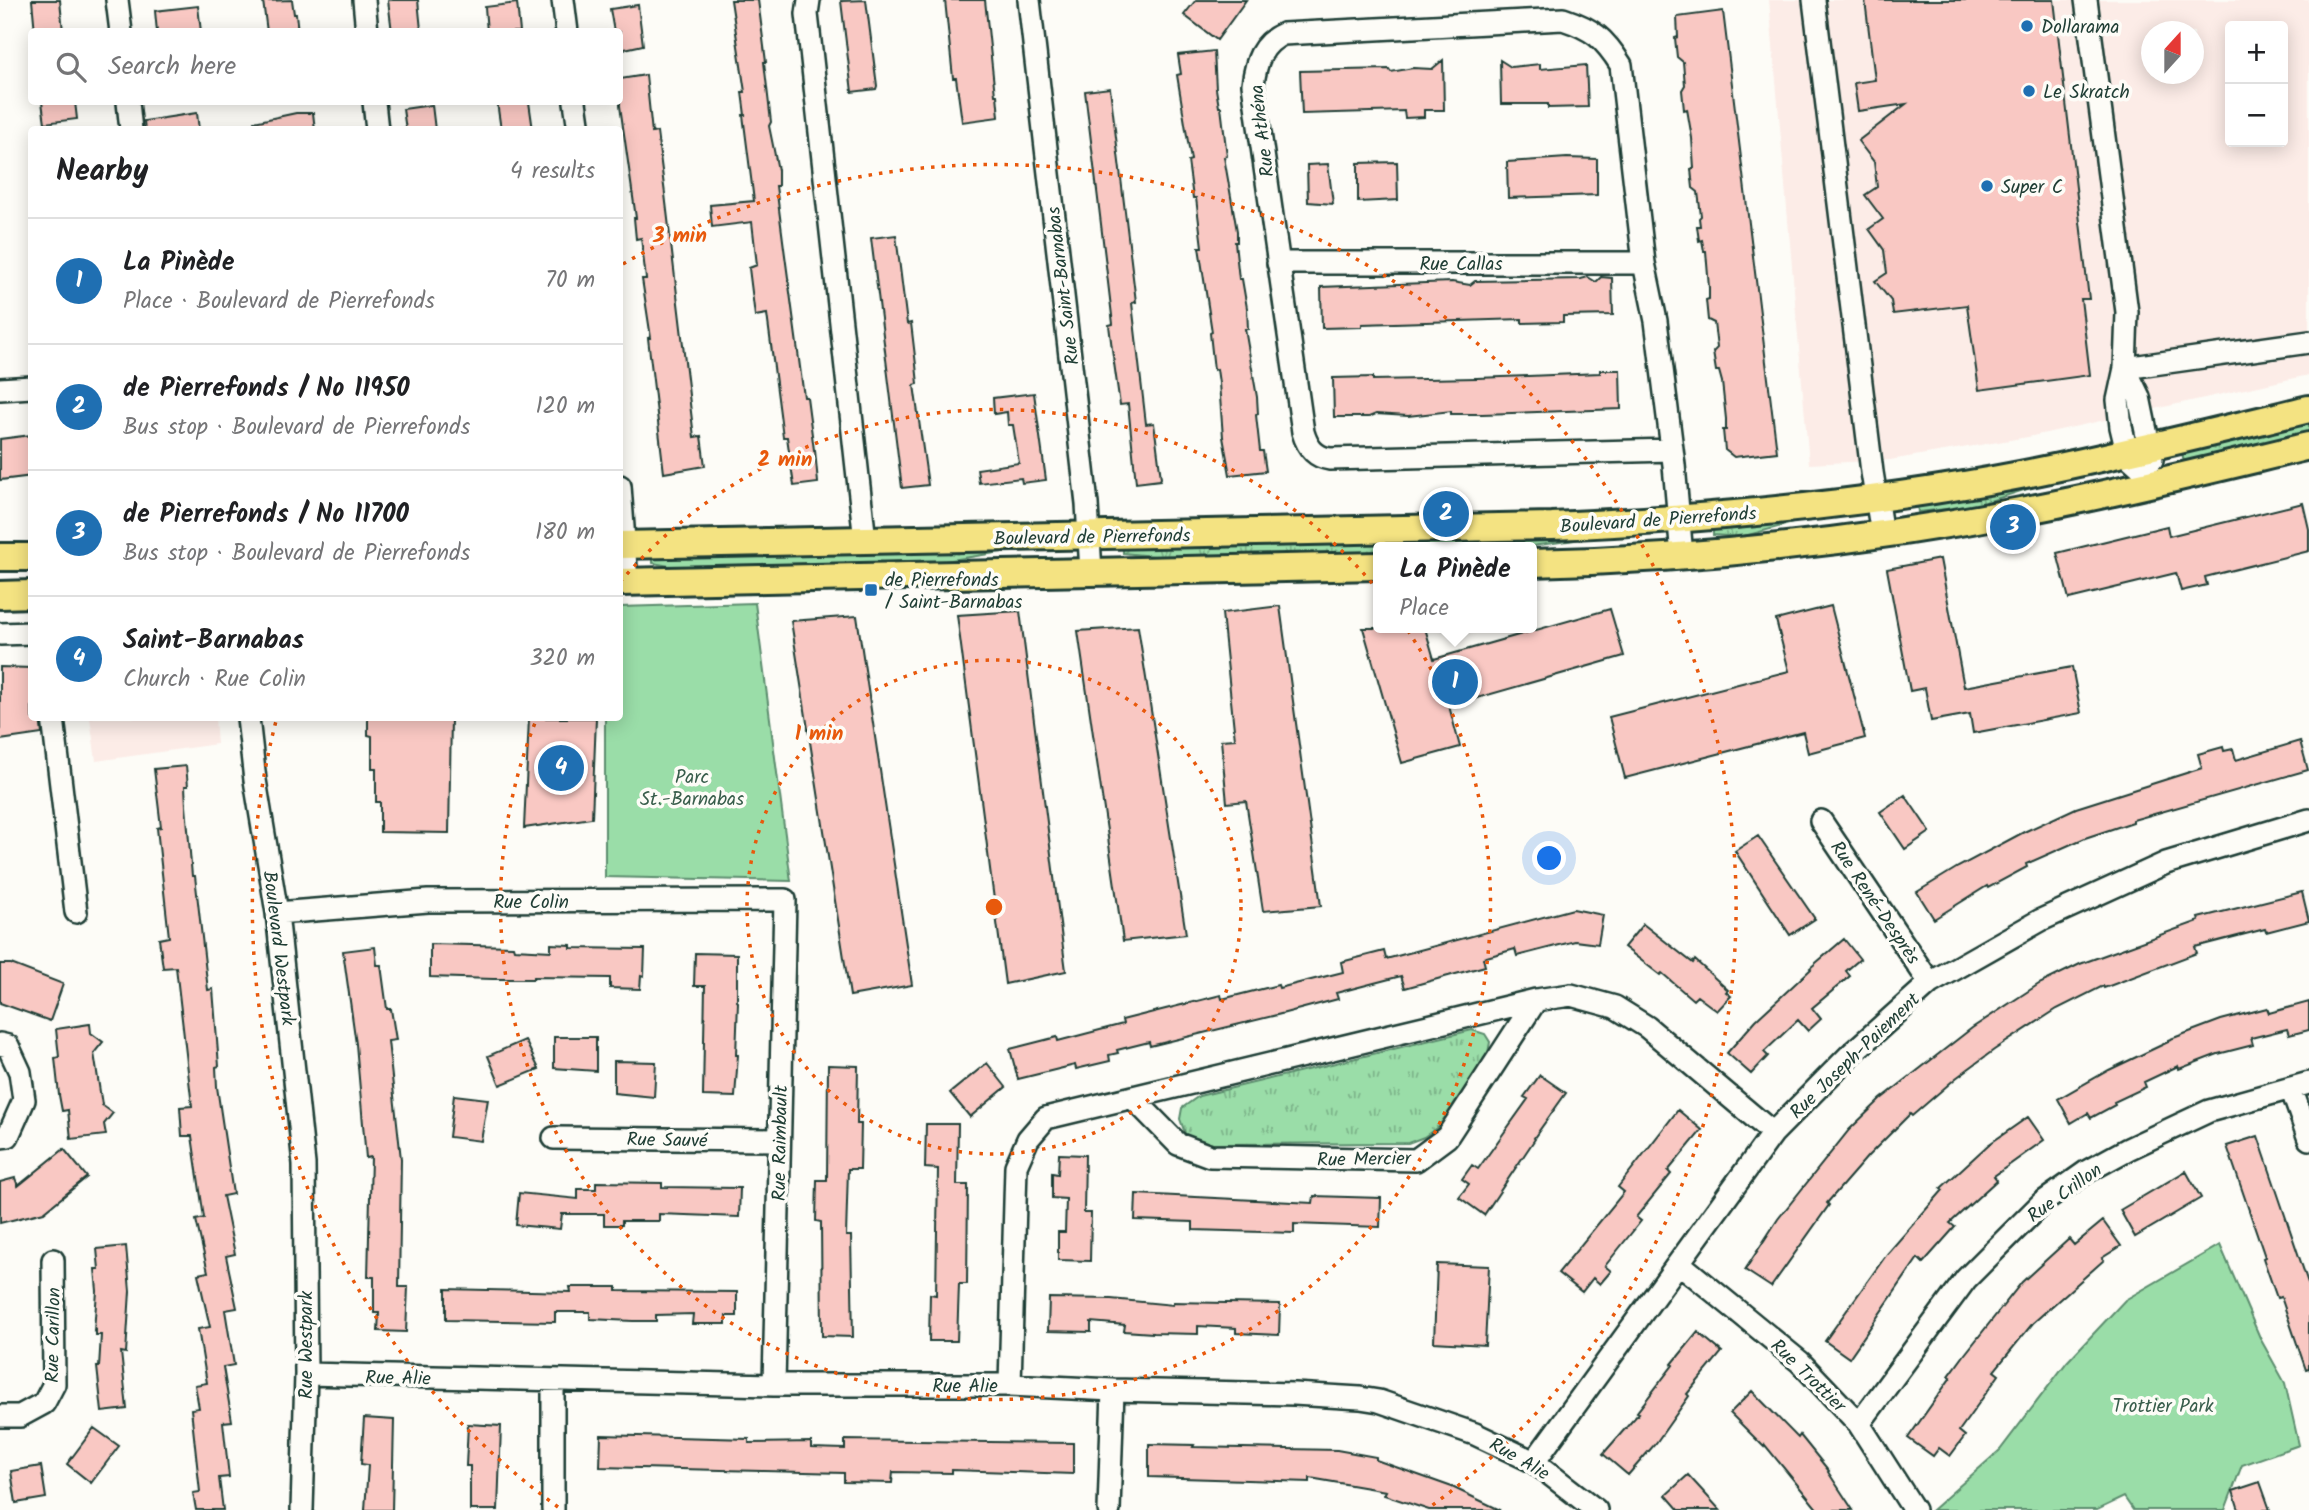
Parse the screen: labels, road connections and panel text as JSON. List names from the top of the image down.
{
  "streets": {
    "main road": ["Boulevard de Pierrefonds"],
    "street": [
      "Rue Athéna",
      "Rue Callas",
      "Rue Saint-Barnabas",
      "Rue Colin",
      "Rue René-Desprès",
      "Boulevard Westpark",
      "Rue Joseph-Paiement",
      "Rue Sauvé",
      "Rue Raimbault",
      "Rue Mercier",
      "Rue Crillon",
      "Rue Carillon",
      "Rue Westpark",
      "Rue Trottier",
      "Rue Alie"
    ]
  },
  "crossings": [
    ["Rue Athéna", "Rue Callas"],
    ["Rue Athéna", "Boulevard de Pierrefonds"],
    ["Rue Saint-Barnabas", "Boulevard de Pierrefonds"],
    ["Rue Colin", "Boulevard Westpark"],
    ["Rue Colin", "Rue Raimbault"],
    ["Rue René-Desprès", "Rue Joseph-Paiement"],
    ["Boulevard Westpark", "Rue Westpark"],
    ["Rue Joseph-Paiement", "Rue Trottier"],
    ["Rue Joseph-Paiement", "Rue Alie"],
    ["Rue Sauvé", "Rue Raimbault"],
    ["Rue Raimbault", "Rue Alie"],
    ["Rue Crillon", "Rue Trottier"],
    ["Rue Westpark", "Rue Alie"]
  ],
  "parks": ["Parc St.-Barnabas", "Trottier Park"],
  "places": {
    "other": ["Dollarama", "Le Skratch", "Super C"],
    "transit": ["de Pierrefonds / Saint-Barnabas"]
  },
  "north": "top",
  "page": {
    "map_buttons": ["+", "−"],
    "search": "Search here",
    "heading": ["Nearby", "4 results"],
    "list": [
      {
        "mark": "1",
        "name": "La Pinède",
        "note": "Place · Boulevard de Pierrefonds",
        "value": "70 m"
      },
      {
        "mark": "2",
        "name": "de Pierrefonds / No 11950",
        "note": "Bus stop · Boulevard de Pierrefonds",
        "value": "120 m"
      },
      {
        "mark": "3",
        "name": "de Pierrefonds / No 11700",
        "note": "Bus stop · Boulevard de Pierrefonds",
        "value": "180 m"
      },
      {
        "mark": "4",
        "name": "Saint-Barnabas",
        "note": "Church · Rue Colin",
        "value": "320 m"
      }
    ],
    "pins": [
      "2",
      "3",
      "1",
      "4"
    ],
    "popup": ["La Pinède", "Place"]
  },
  "rings": ["3 min", "2 min", "1 min"]
}
